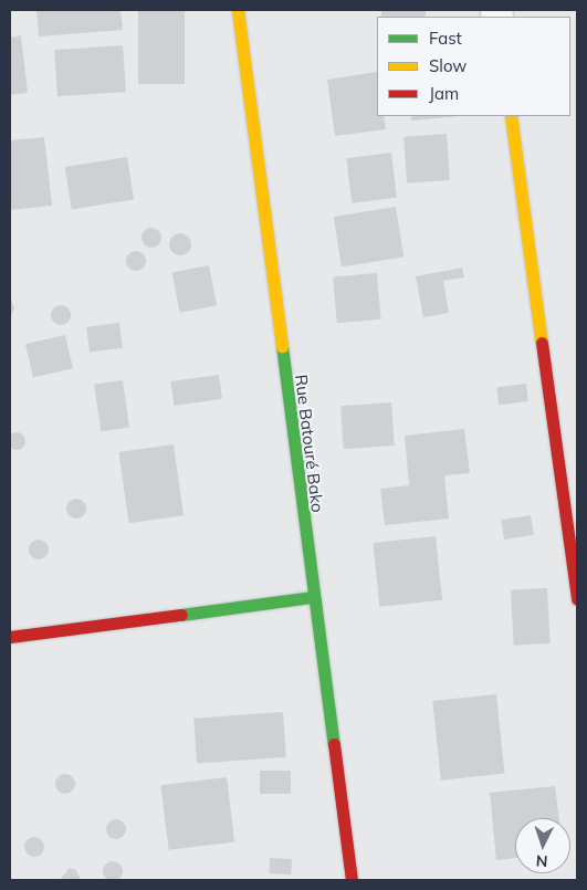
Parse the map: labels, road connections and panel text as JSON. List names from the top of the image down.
{
  "streets": {
    "main road": ["Rue Batouré Bako"]
  },
  "legend": ["Fast", "Slow", "Jam"],
  "north": "bottom"
}
